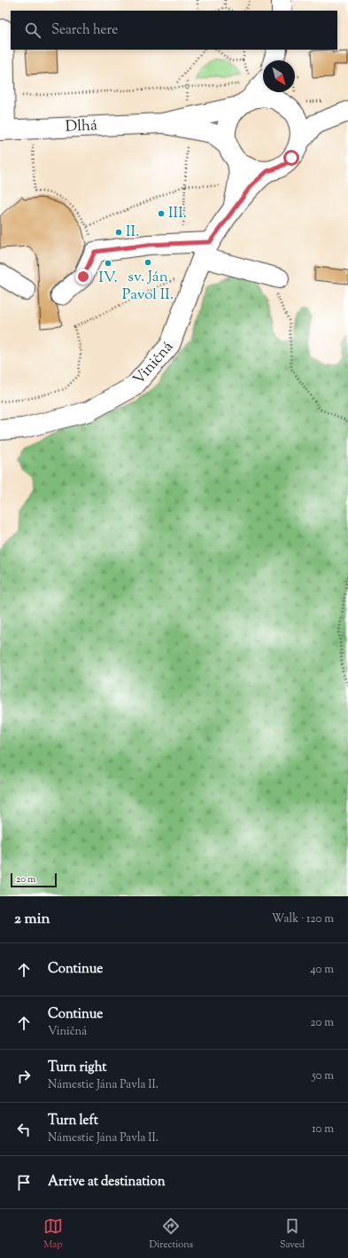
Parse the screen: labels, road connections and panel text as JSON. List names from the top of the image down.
{
  "streets": {
    "street": ["Dlhá", "Viničná"]
  },
  "places": [
    "III.",
    "II.",
    "sv. Ján Pavol II.",
    "IV."
  ],
  "scale_bar": "20 m",
  "north": "bottom right",
  "page": {
    "search": "Search here",
    "scale": "20 m",
    "heading": ["2 min", "Walk · 120 m"],
    "list": [
      ["Continue", "40 m"],
      ["Continue", "Viničná", "20 m"],
      ["Turn right", "Námestie Jána Pavla II.", "50 m"],
      ["Turn left", "Námestie Jána Pavla II.", "10 m"],
      "Arrive at destination"
    ],
    "nav": ["Map", "Directions", "Saved"]
  }
}
